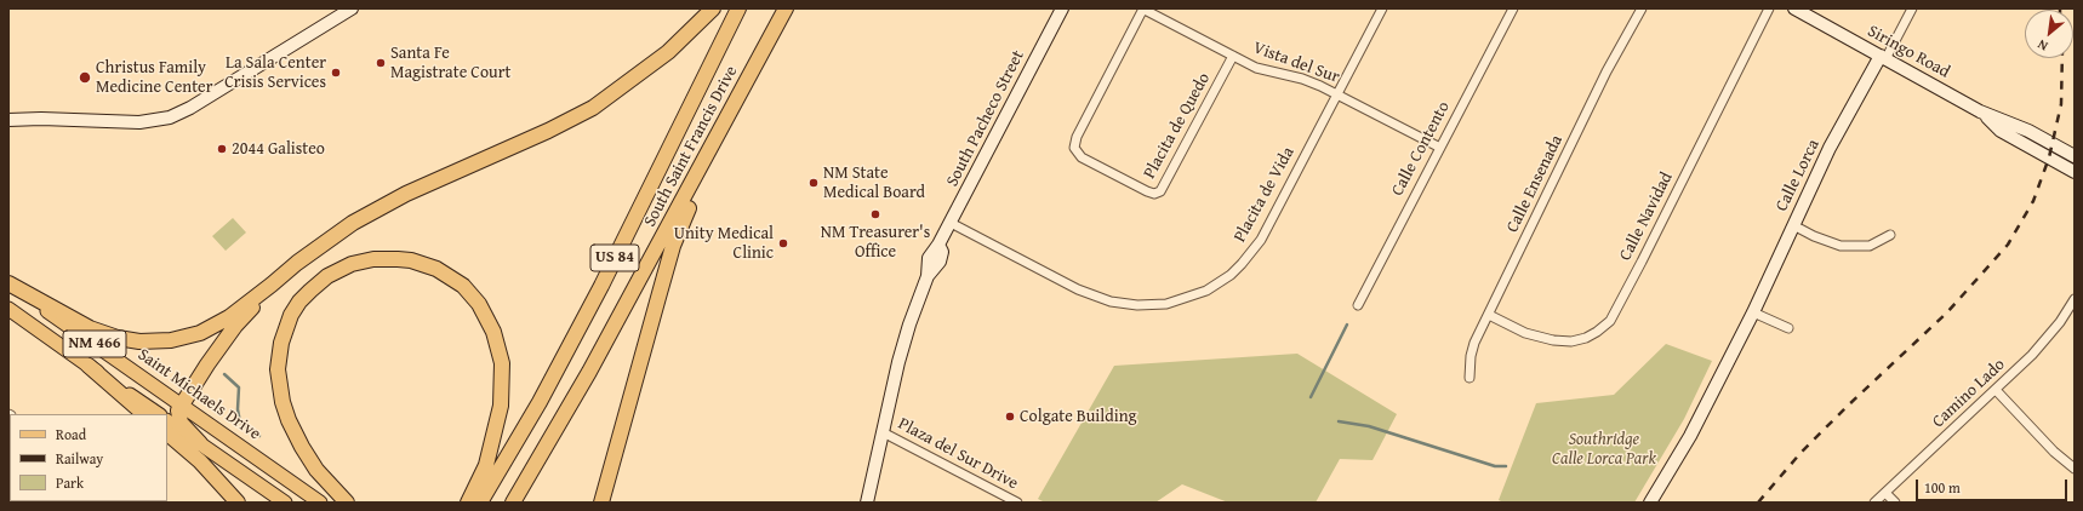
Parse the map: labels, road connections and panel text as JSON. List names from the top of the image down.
{
  "streets": {
    "highway": ["South Saint Francis Drive", "US 84"],
    "main road": ["NM 466", "Saint Michaels Drive"],
    "street": [
      "Siringo Road",
      "Vista del Sur",
      "South Pacheco Street",
      "Placita de Quedo",
      "Calle Contento",
      "Calle Lorca",
      "Calle Ensenada",
      "Placita de Vida",
      "Calle Navidad",
      "Camino Lado",
      "Plaza del Sur Drive"
    ]
  },
  "crossings": [
    ["Siringo Road", "Calle Lorca"],
    ["Vista del Sur", "Placita de Quedo"],
    ["Vista del Sur", "Calle Contento"],
    ["Vista del Sur", "Placita de Vida"],
    ["South Pacheco Street", "Placita de Vida"],
    ["South Pacheco Street", "Plaza del Sur Drive"],
    ["Calle Ensenada", "Calle Navidad"]
  ],
  "parks": ["Southridge Calle Lorca Park"],
  "places": [
    "Santa Fe Magistrate Court",
    "La Sala Center Crisis Services",
    "Christus Family Medicine Center",
    "2044 Galisteo",
    "NM State Medical Board",
    "NM Treasurer's Office",
    "Unity Medical Clinic",
    "Colgate Building"
  ],
  "legend": ["Road", "Railway", "Park"],
  "scale_bar": "100 m",
  "north": "bottom left"
}
